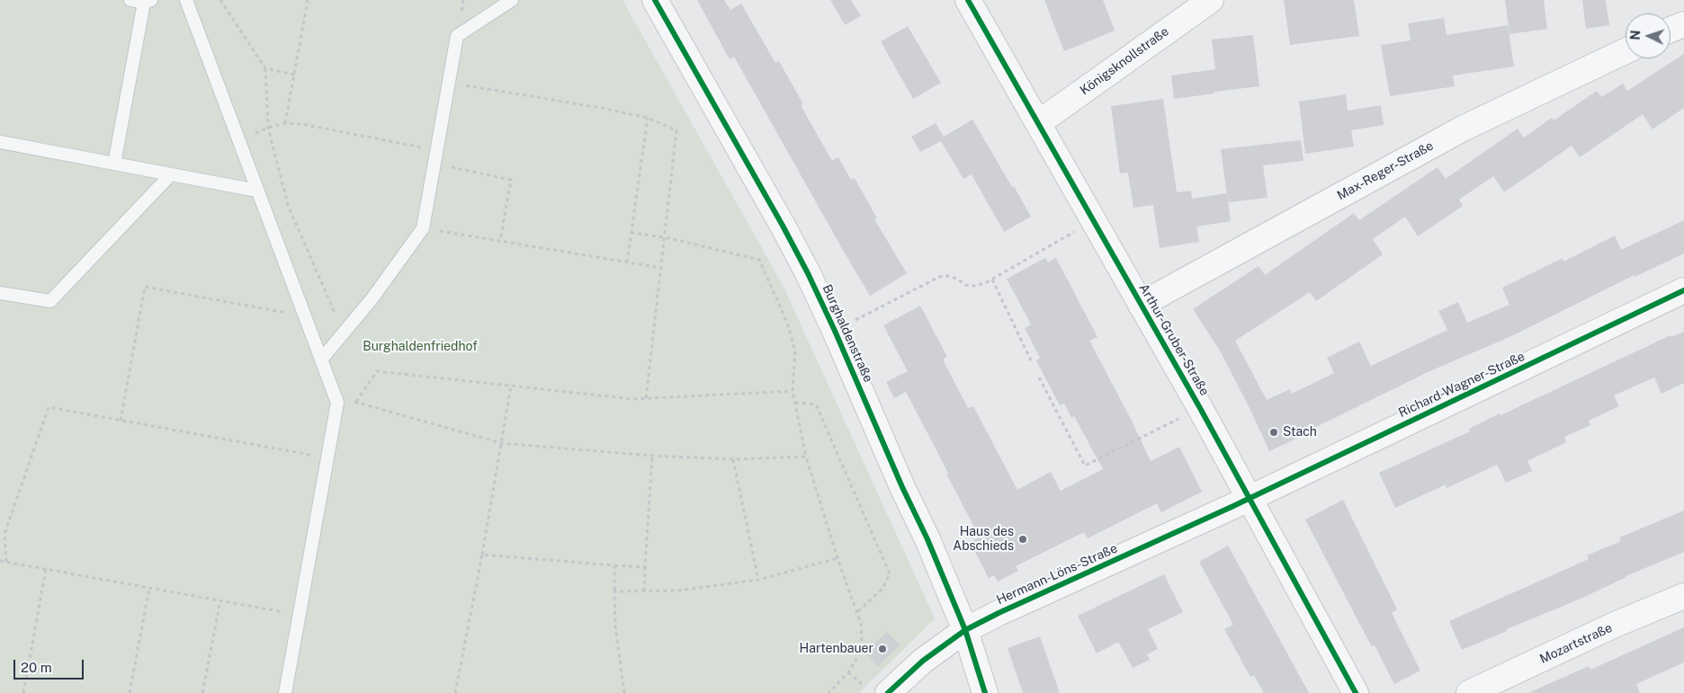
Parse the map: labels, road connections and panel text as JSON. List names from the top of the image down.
{
  "streets": {
    "street": [
      "Königsknollstraße",
      "Max-Reger-Straße",
      "Burghaldenstraße",
      "Arthur-Gruber-Straße",
      "Richard-Wagner-Straße",
      "Hermann-Löns-Straße",
      "Mozartstraße"
    ]
  },
  "crossings": [
    ["Königsknollstraße", "Arthur-Gruber-Straße"],
    ["Max-Reger-Straße", "Arthur-Gruber-Straße"],
    ["Burghaldenstraße", "Hermann-Löns-Straße"],
    ["Arthur-Gruber-Straße", "Richard-Wagner-Straße"],
    ["Arthur-Gruber-Straße", "Hermann-Löns-Straße"],
    ["Richard-Wagner-Straße", "Hermann-Löns-Straße"]
  ],
  "parks": ["Burghaldenfriedhof"],
  "places": ["Stach", "Haus des Abschieds", "Hartenbauer"],
  "scale_bar": "20 m",
  "north": "left"
}
